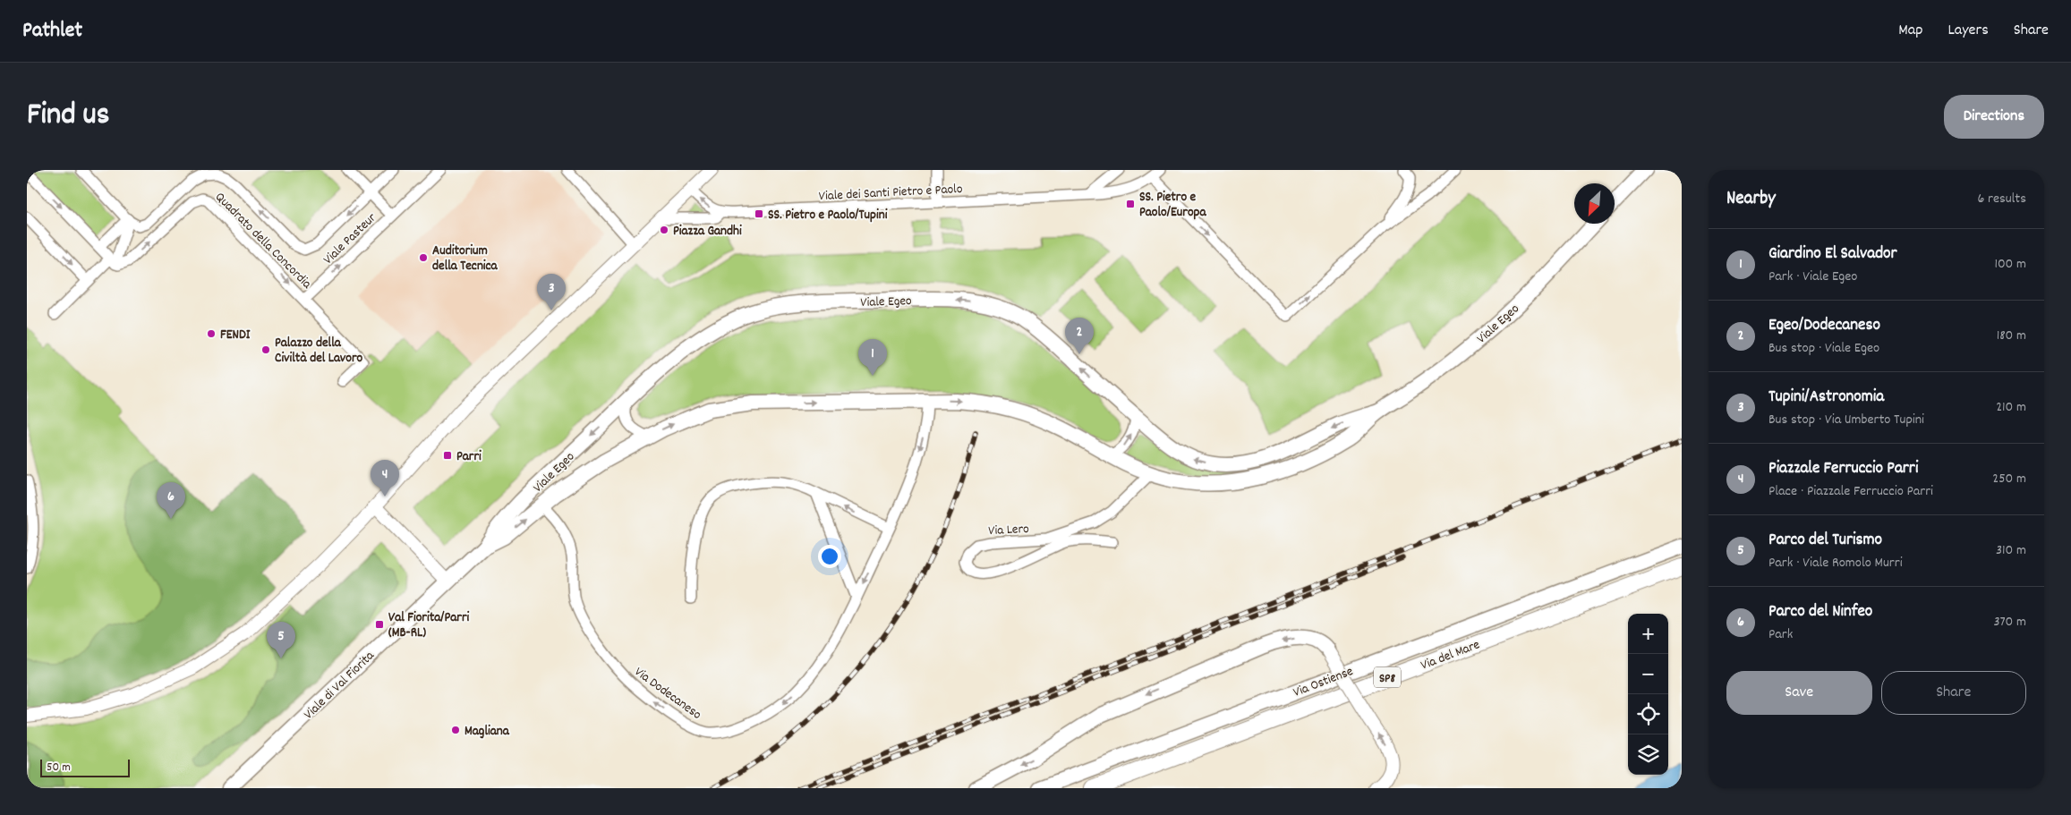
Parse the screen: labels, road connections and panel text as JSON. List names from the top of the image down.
{
  "streets": {
    "main road": [
      "Viale Egeo",
      "Via del Mare",
      "SP8",
      "Via Ostiense",
      "Viale di Val Fiorita"
    ],
    "street": [
      "Viale dei Santi Pietro e Paolo",
      "Viale Pasteur",
      "Quadrato della Concordia",
      "Via Lero",
      "Via Dodecaneso"
    ]
  },
  "crossings": [
    ["Viale Pasteur", "Quadrato della Concordia"],
    ["Viale Egeo", "Via Lero"],
    ["Viale Egeo", "Viale di Val Fiorita"],
    ["Viale Egeo", "Via Dodecaneso"]
  ],
  "places": {
    "transit": [
      "SS. Pietro e Paolo/Europa",
      "SS. Pietro e Paolo/Tupini",
      "Parri",
      "Val Fiorita/Parri (MB-RL)"
    ],
    "other": [
      "Piazza Gandhi",
      "Auditorium della Tecnica",
      "FENDI",
      "Palazzo della Civiltà del Lavoro",
      "Magliana"
    ]
  },
  "scale_bar": "50 m",
  "north": "bottom left",
  "page": {
    "header": "Pathlet",
    "nav": ["Map", "Layers", "Share"],
    "title": "Find us",
    "buttons": [
      "Directions",
      ["Save", "Share"]
    ],
    "heading": ["Nearby", "6 results"],
    "list": [
      {
        "mark": "1",
        "name": "Giardino El Salvador",
        "note": "Park · Viale Egeo",
        "value": "100 m"
      },
      {
        "mark": "2",
        "name": "Egeo/Dodecaneso",
        "note": "Bus stop · Viale Egeo",
        "value": "180 m"
      },
      {
        "mark": "3",
        "name": "Tupini/Astronomia",
        "note": "Bus stop · Via Umberto Tupini",
        "value": "210 m"
      },
      {
        "mark": "4",
        "name": "Piazzale Ferruccio Parri",
        "note": "Place · Piazzale Ferruccio Parri",
        "value": "250 m"
      },
      {
        "mark": "5",
        "name": "Parco del Turismo",
        "note": "Park · Viale Romolo Murri",
        "value": "310 m"
      },
      {
        "mark": "6",
        "name": "Parco del Ninfeo",
        "note": "Park",
        "value": "370 m"
      }
    ],
    "pins": [
      "3",
      "2",
      "1",
      "4",
      "6",
      "5"
    ],
    "map_buttons": ["+", "−"],
    "scale": "50 m"
  }
}
